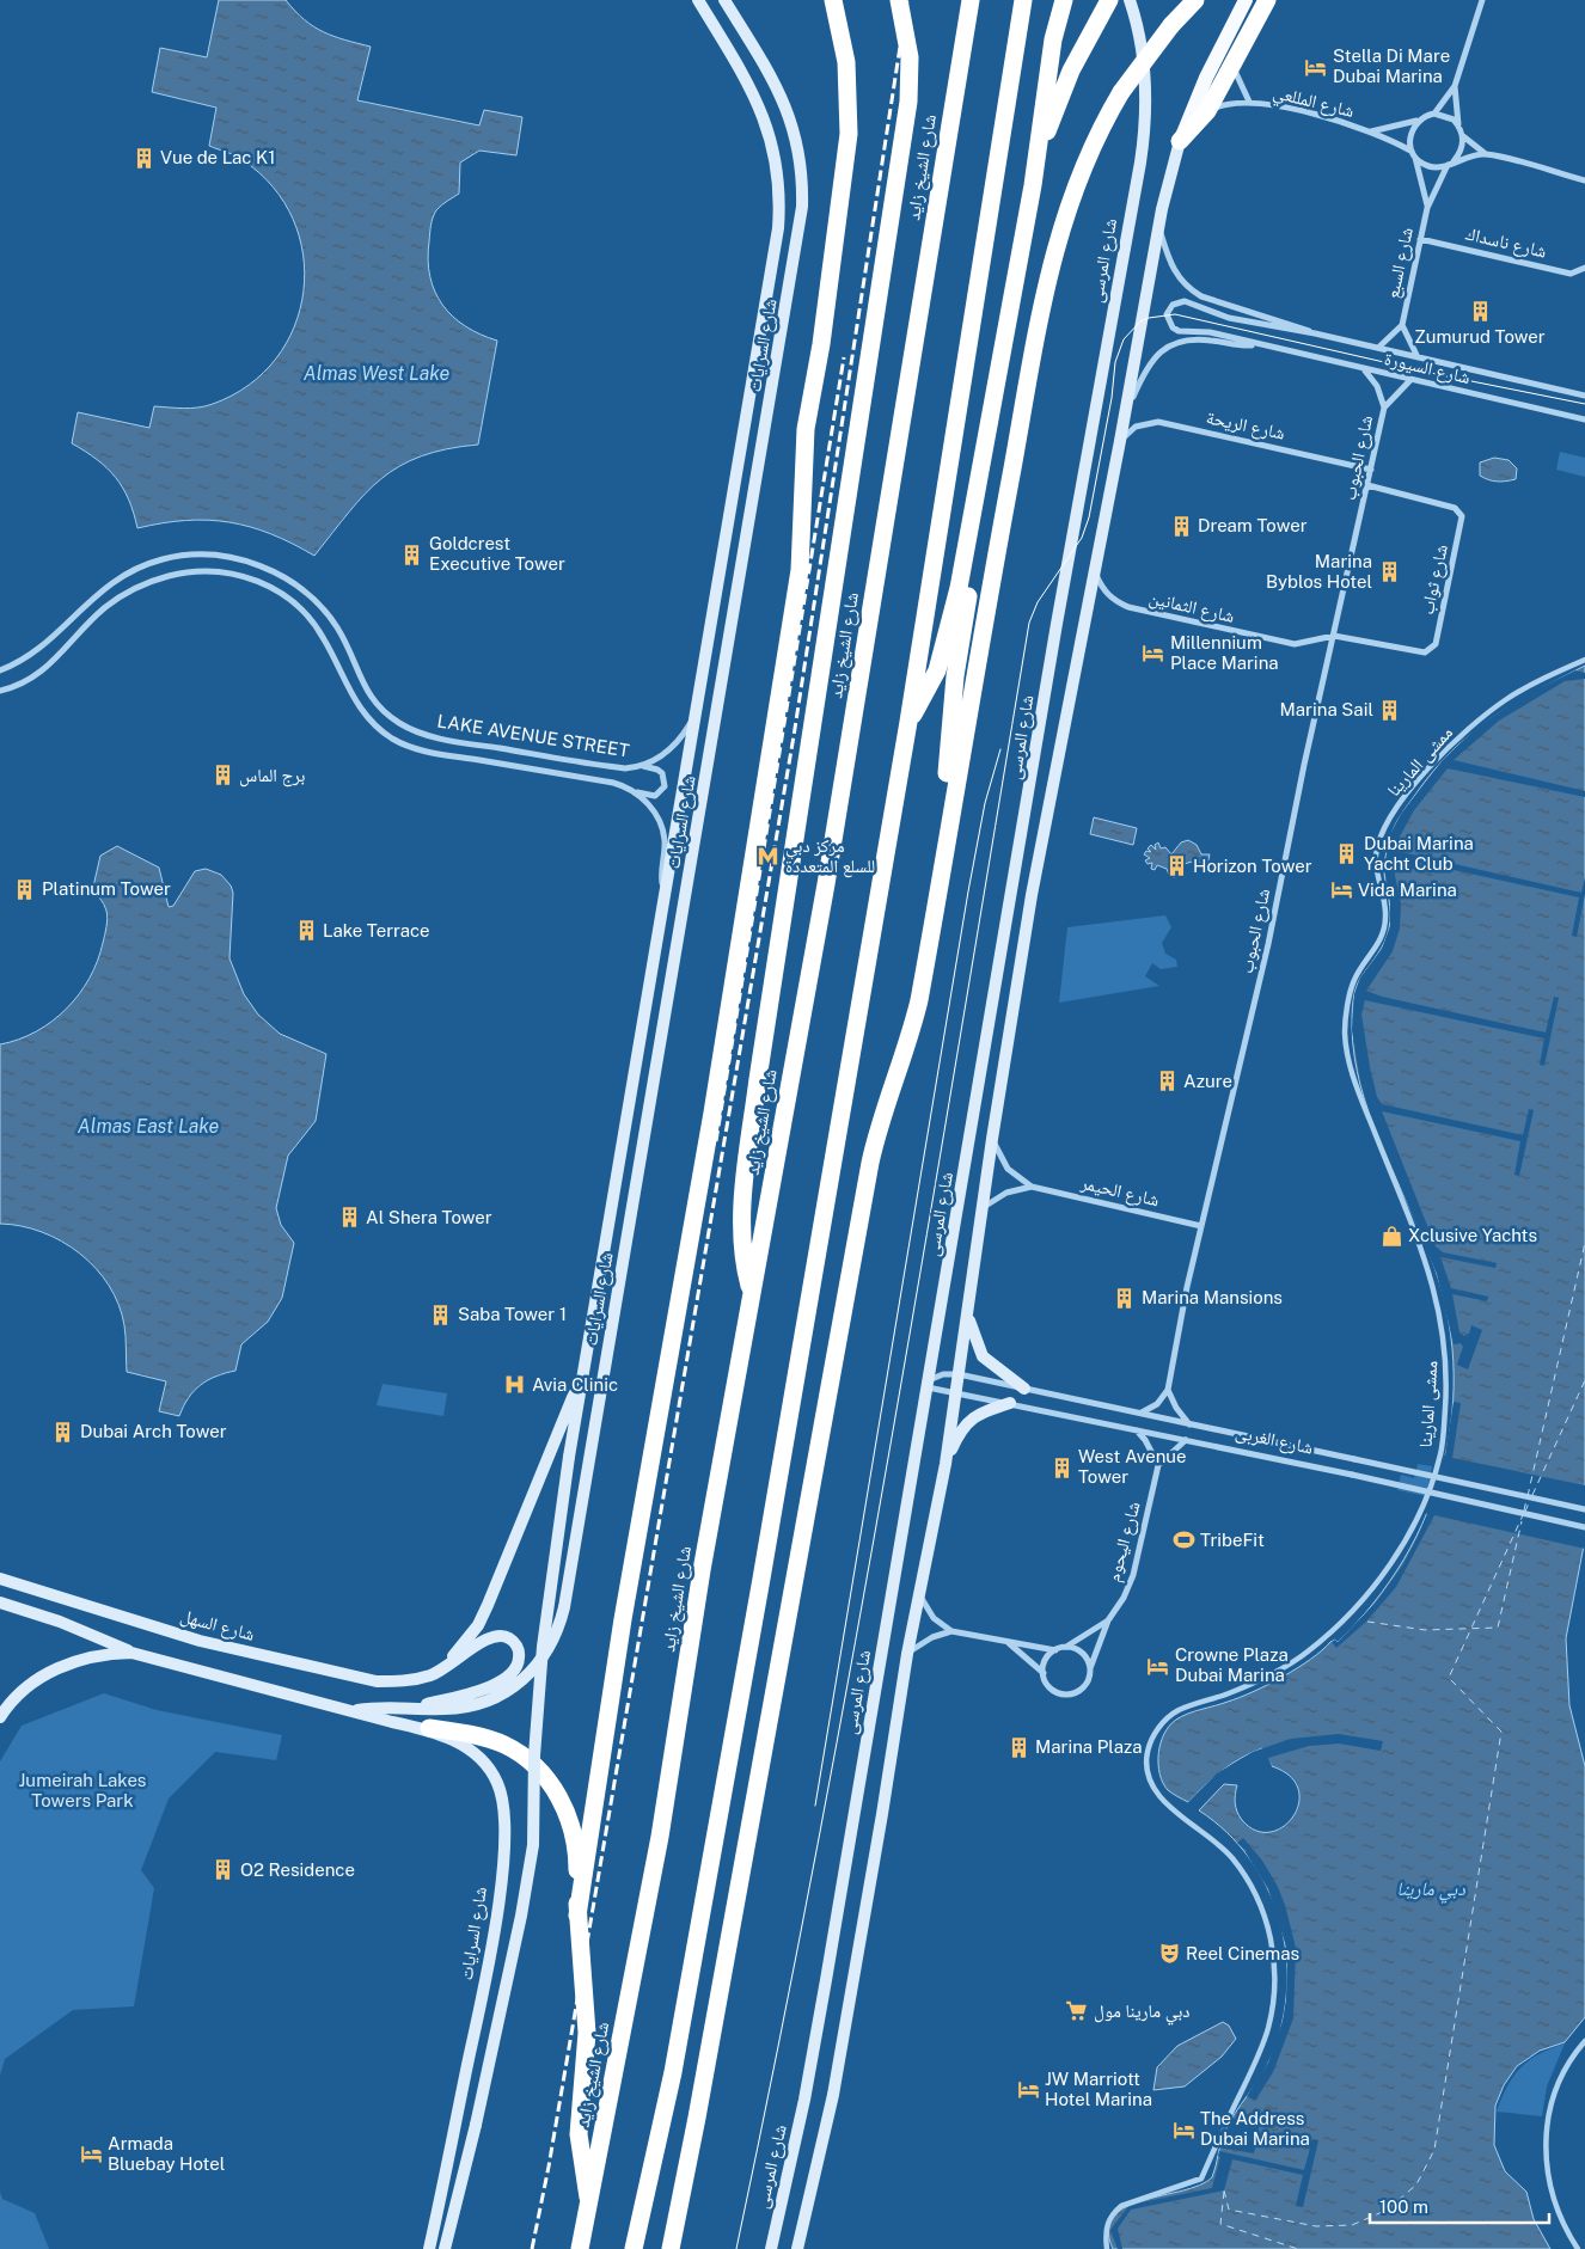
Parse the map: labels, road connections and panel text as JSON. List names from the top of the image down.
{
  "streets": {
    "highway": ["شارع الشيخ زايد"],
    "main road": ["شارع المرسى", "شارع السرايات", "شارع السهل"],
    "street": [
      "شارع المللعي",
      "شارع ناسداك",
      "شارع السبع",
      "شارع السيورة",
      "شارع الريحة",
      "شارع الحبوب",
      "شارع ثواب",
      "شارع الثمانين",
      "LAKE AVENUE STREET",
      "ممشى المارينا",
      "شارع الحيمر",
      "شارع الغربى",
      "شارع اليحوم"
    ]
  },
  "crossings": [
    ["شارع المللعي", "شارع السبع"],
    ["شارع ناسداك", "شارع السبع"],
    ["شارع المرسى", "شارع الغربى"],
    ["شارع السبع", "شارع السيورة"],
    ["شارع السرايات", "LAKE AVENUE STREET"],
    ["شارع السرايات", "شارع السهل"],
    ["شارع السيورة", "شارع الحبوب"],
    ["شارع الريحة", "شارع الحبوب"],
    ["شارع الحبوب", "شارع ثواب"],
    ["شارع الحبوب", "شارع الثمانين"],
    ["شارع الحبوب", "شارع الحيمر"],
    ["شارع ثواب", "شارع الثمانين"]
  ],
  "water": ["Almas West Lake", "Almas East Lake", "دبي مارينا"],
  "parks": ["Jumeirah Lakes Towers Park"],
  "places": {
    "hotel": [
      "Stella Di Mare Dubai Marina",
      "Millennium Place Marina",
      "Vida Marina",
      "Crowne Plaza Dubai Marina",
      "JW Marriott Hotel Marina",
      "The Address Dubai Marina",
      "Armada Bluebay Hotel"
    ],
    "building": [
      "Vue de Lac K1",
      "Zumurud Tower",
      "Dream Tower",
      "Goldcrest Executive Tower",
      "Marina Byblos Hotel",
      "Marina Sail",
      "برج الماس",
      "Dubai Marina Yacht Club",
      "Horizon Tower",
      "Platinum Tower",
      "Lake Terrace",
      "Azure",
      "Al Shera Tower",
      "Marina Mansions",
      "Saba Tower 1",
      "Dubai Arch Tower",
      "West Avenue Tower",
      "Marina Plaza",
      "O2 Residence"
    ],
    "metro station": ["مركز دبي للسلع المتعددة"],
    "shop": ["Xclusive Yachts"],
    "hospital": ["Avia Clinic"],
    "sports": ["TribeFit"],
    "theatre": ["Reel Cinemas"],
    "supermarket": ["دبي مارينا مول"]
  },
  "scale_bar": "100 m"
}
